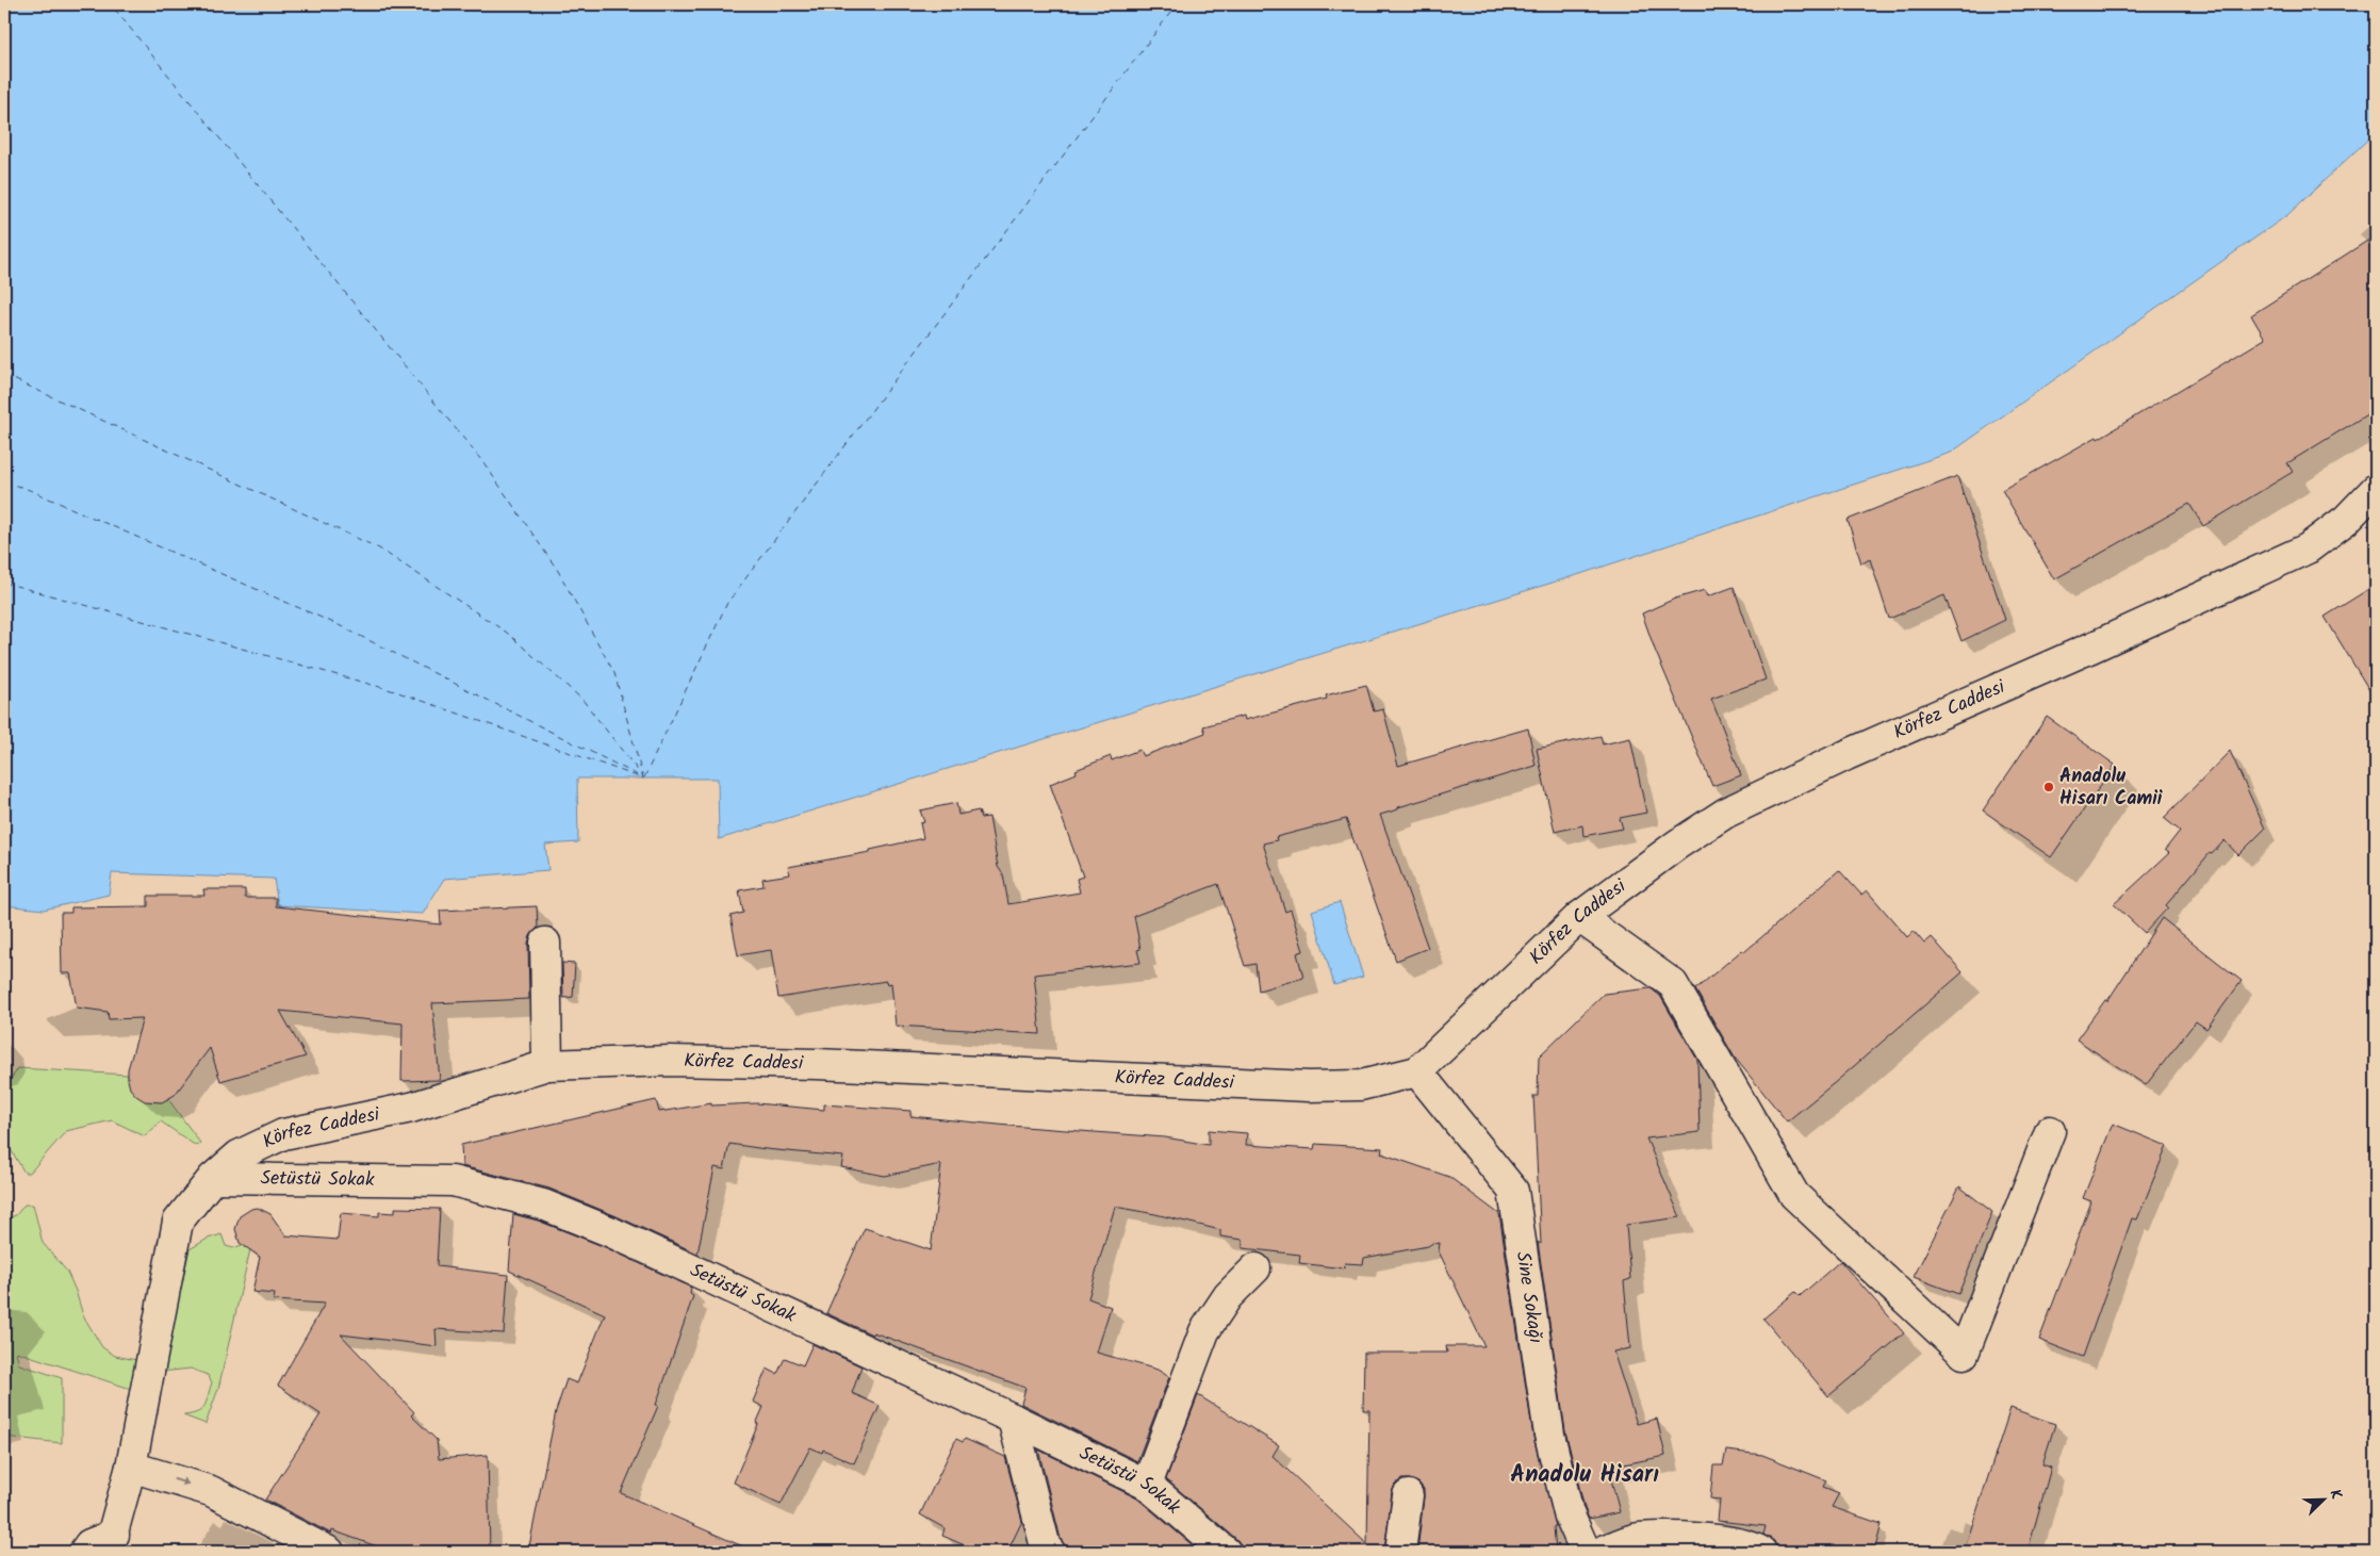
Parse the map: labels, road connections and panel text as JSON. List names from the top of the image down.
{
  "streets": {
    "street": ["Körfez Caddesi", "Setüstü Sokak", "Sine Sokağı"]
  },
  "crossings": [
    ["Körfez Caddesi", "Setüstü Sokak"],
    ["Körfez Caddesi", "Sine Sokağı"]
  ],
  "districts": ["Anadolu Hisarı"],
  "places": ["Anadolu Hisarı Camii"],
  "north": "top right"
}
